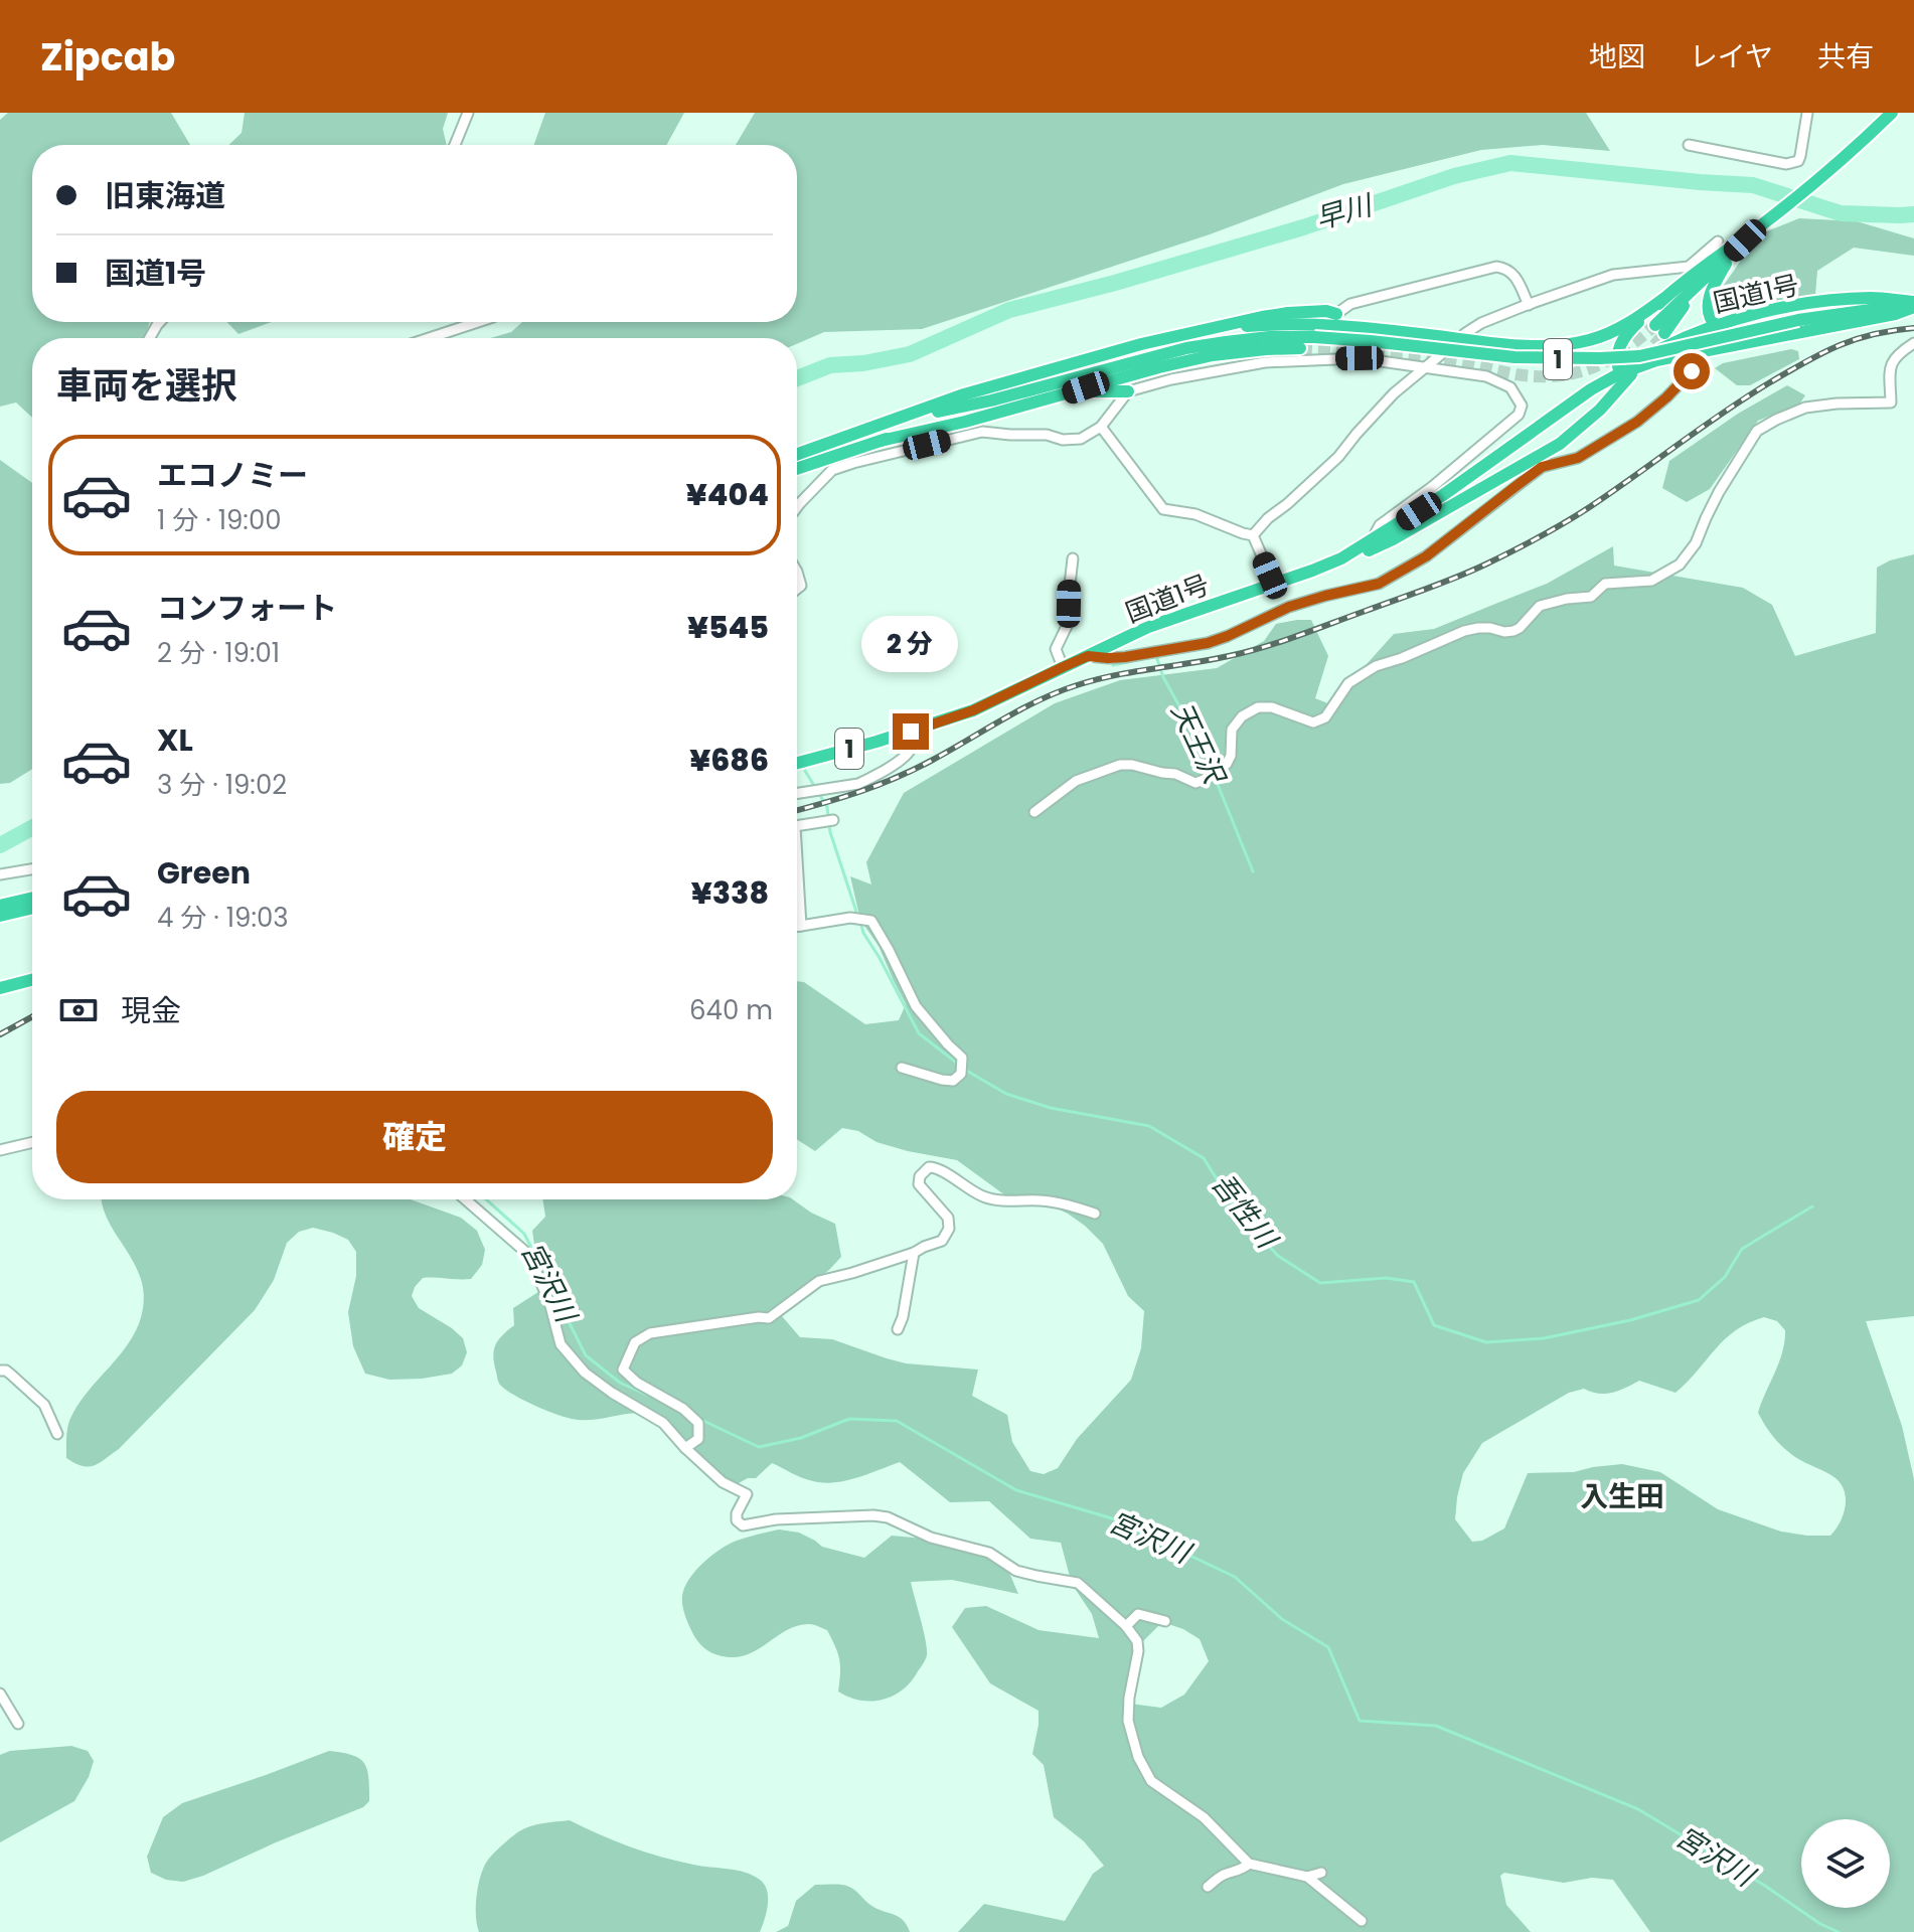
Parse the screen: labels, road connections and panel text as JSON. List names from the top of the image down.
{
  "streets": {
    "highway": ["国道1号", "1"]
  },
  "crossings": [
    ["国道1号", "1"]
  ],
  "districts": ["入生田"],
  "water": [
    "早川",
    "天王沢",
    "吾性川",
    "宮沢川"
  ],
  "page": {
    "header": "Zipcab",
    "nav": ["地図", "レイヤ", "共有"],
    "banner": ["旧東海道", "国道1号"],
    "heading": "車両を選択",
    "list": [
      {
        "name": "エコノミー",
        "note": "1 分 · 19:00",
        "value": "¥404"
      },
      {
        "name": "コンフォート",
        "note": "2 分 · 19:01",
        "value": "¥545"
      },
      {
        "name": "XL",
        "note": "3 分 · 19:02",
        "value": "¥686"
      },
      {
        "name": "Green",
        "note": "4 分 · 19:03",
        "value": "¥338"
      }
    ],
    "bubble": "2 分",
    "pay": ["現金", "640 m"],
    "buttons": "確定"
  }
}
